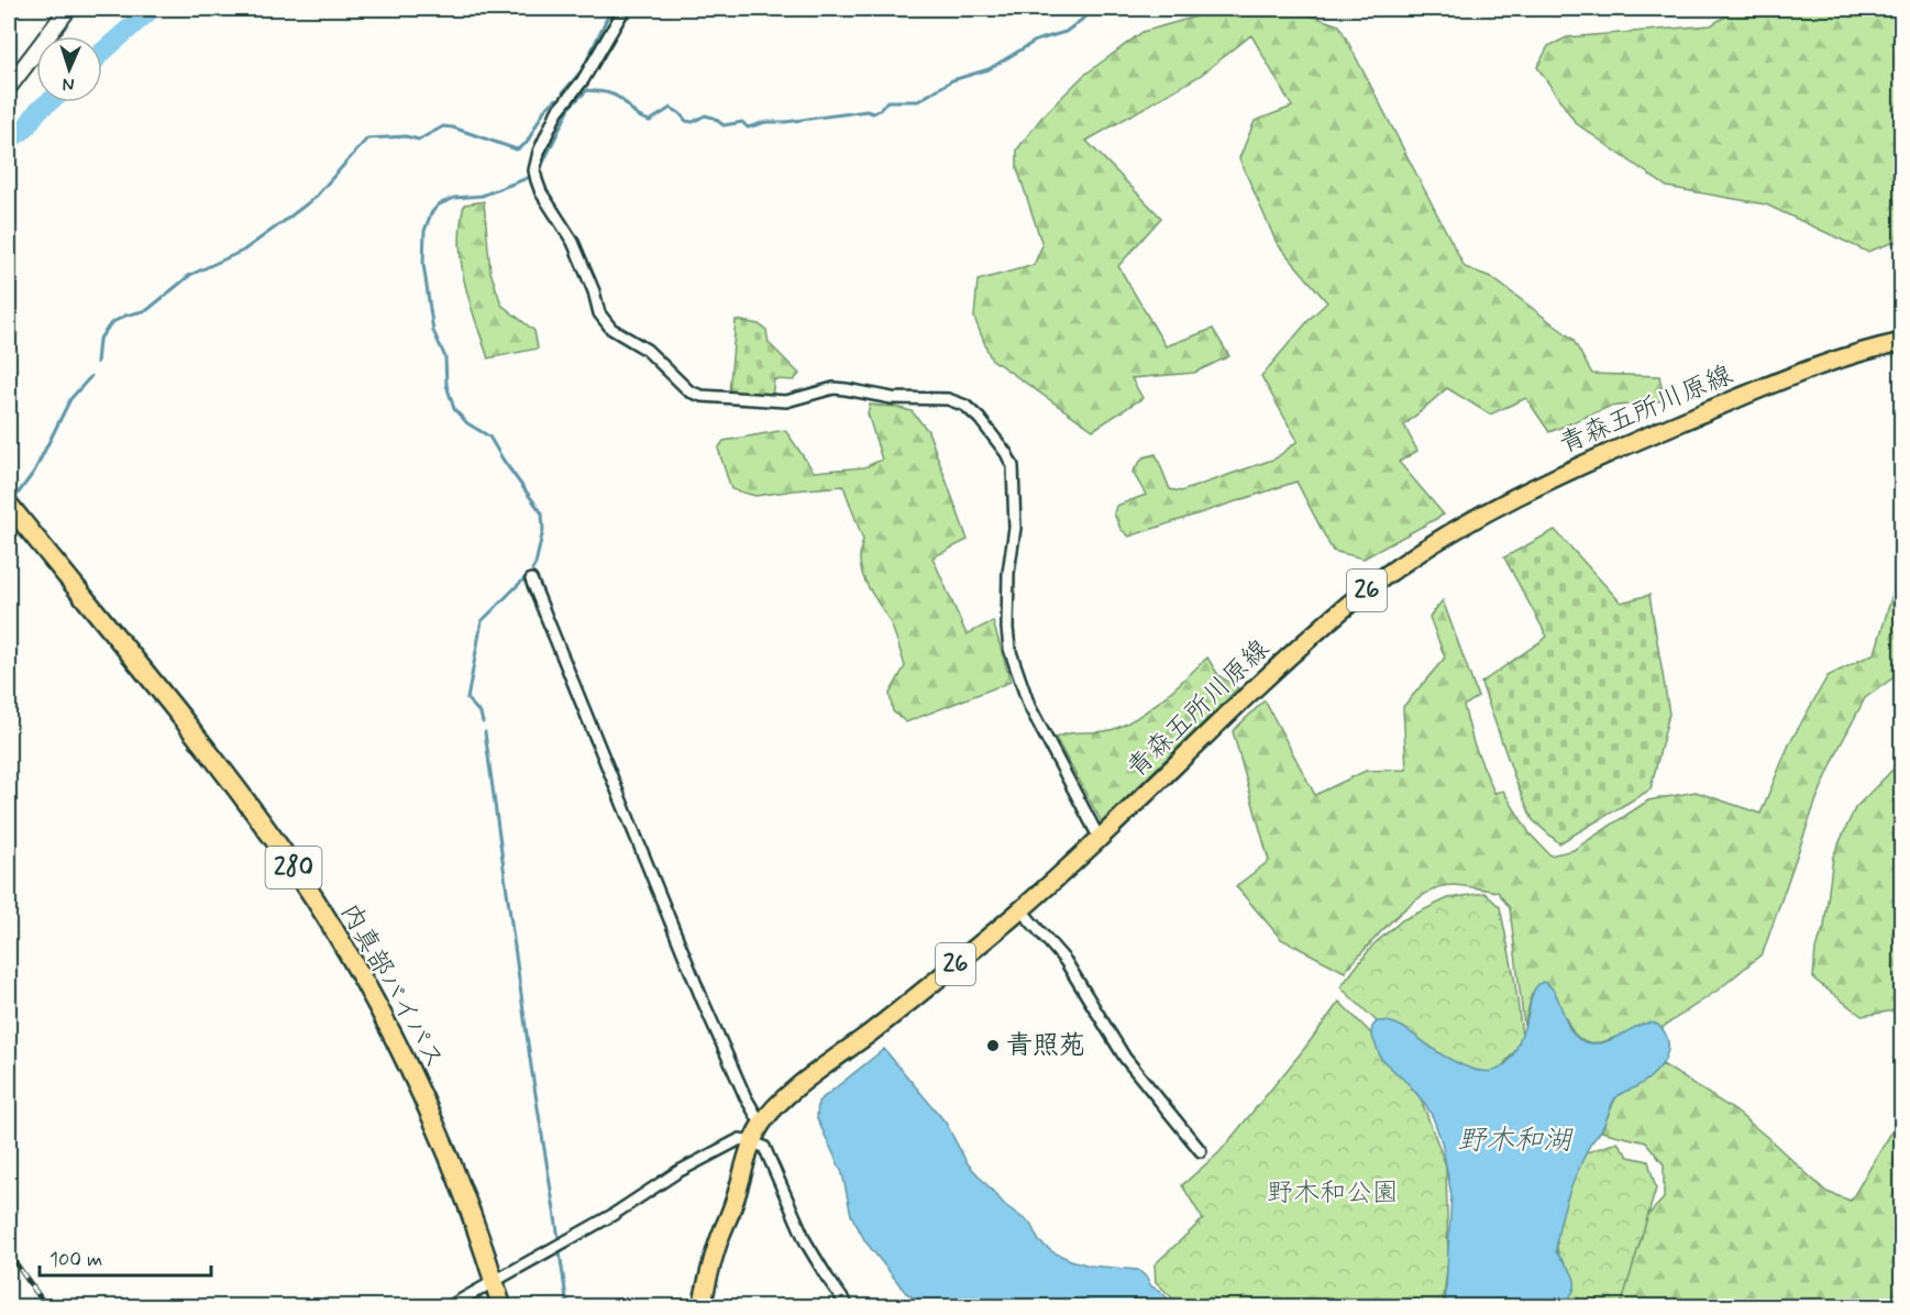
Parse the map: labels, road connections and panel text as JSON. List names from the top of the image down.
{
  "streets": {
    "highway": ["280", "内真部バイパス"],
    "main road": ["青森五所川原線", "26"]
  },
  "water": ["野木和湖"],
  "parks": ["野木和公園"],
  "places": ["青照苑"],
  "scale_bar": "100 m",
  "north": "bottom"
}
